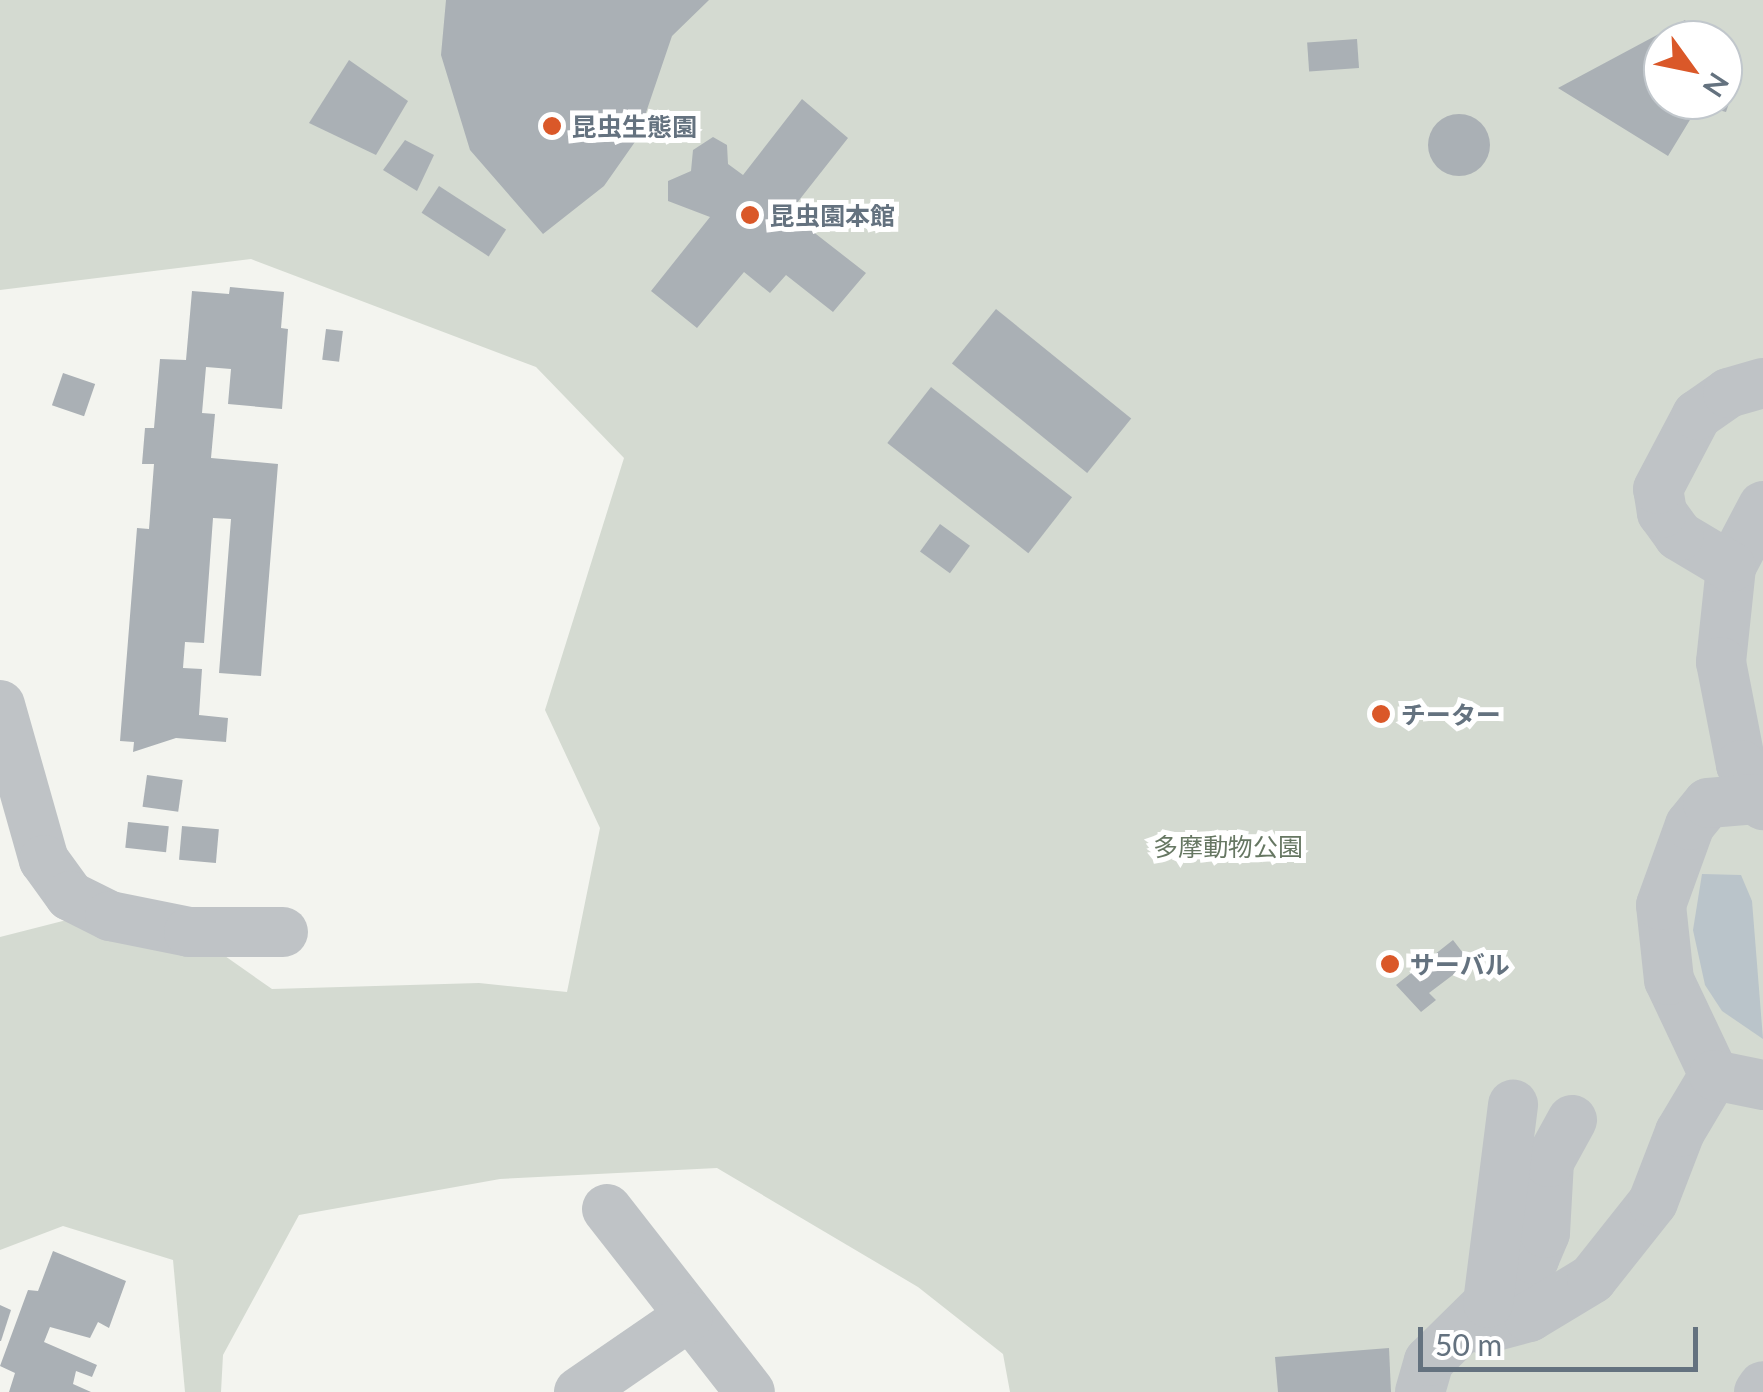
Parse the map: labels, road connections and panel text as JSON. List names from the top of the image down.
{
  "parks": ["多摩動物公園"],
  "places": [
    "昆虫生態園",
    "昆虫園本館",
    "チーター",
    "サーバル"
  ],
  "scale_bar": "50 m",
  "north": "bottom right"
}
